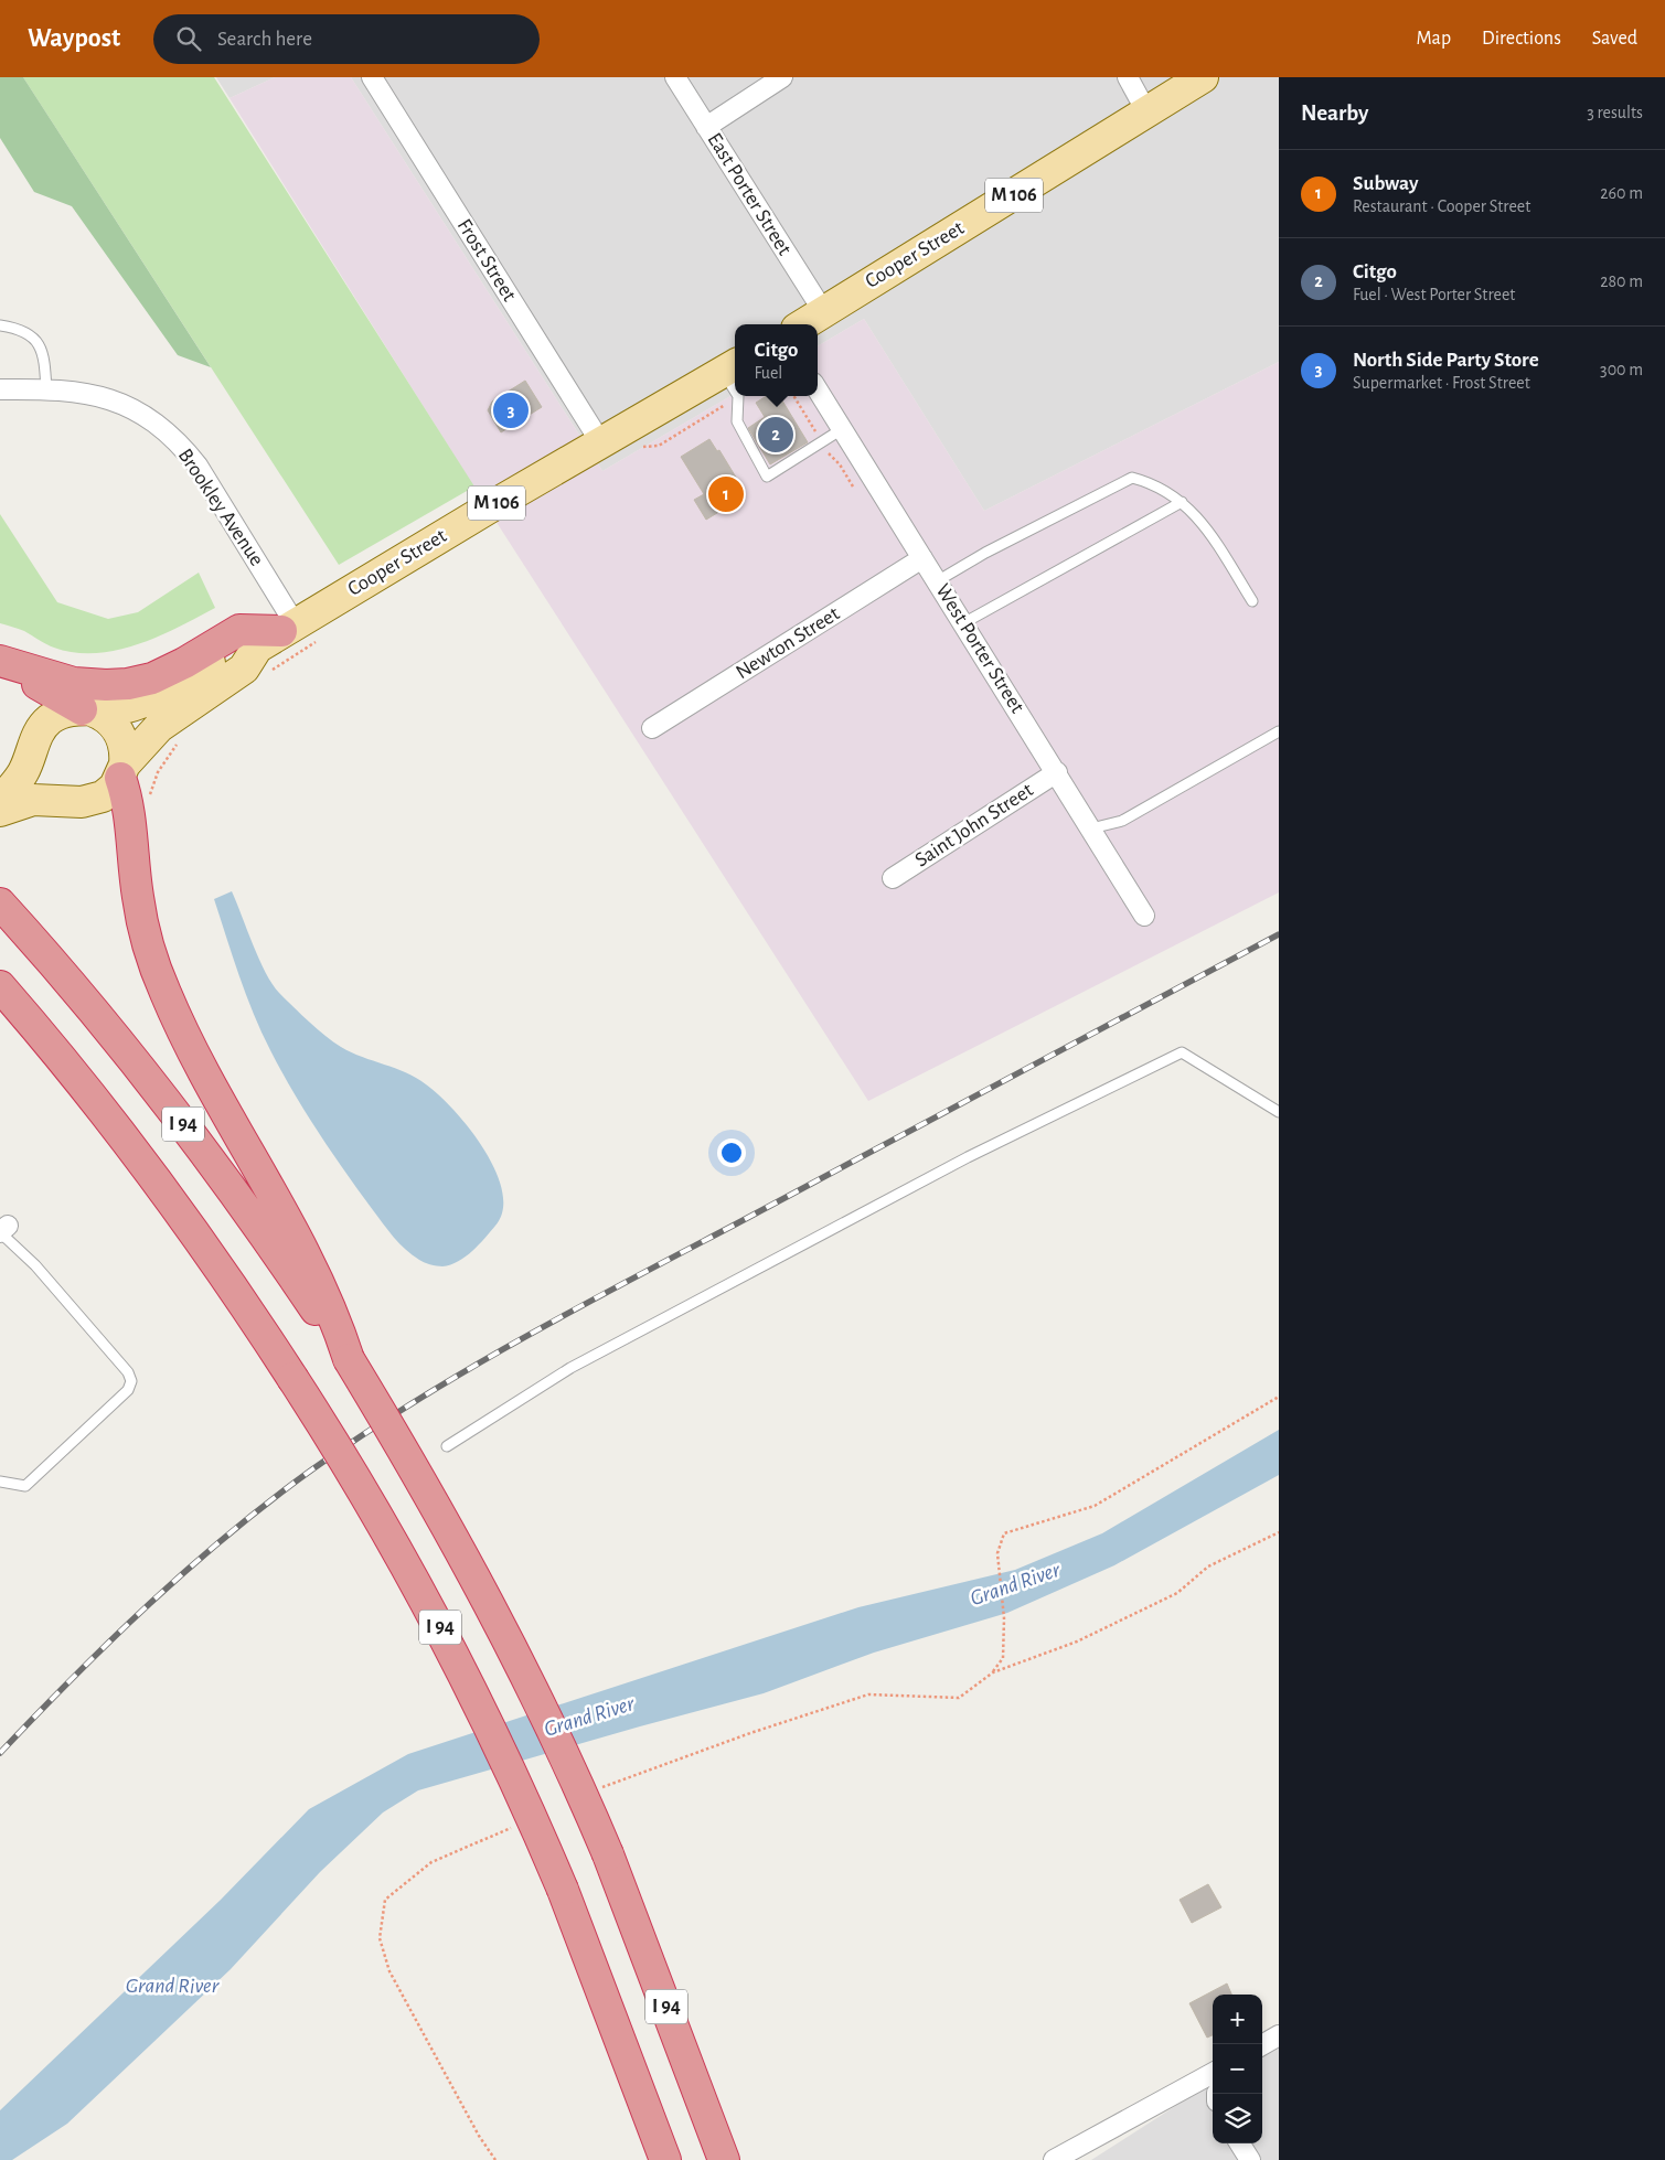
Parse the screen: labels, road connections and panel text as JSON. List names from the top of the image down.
{
  "streets": {
    "highway": ["I 94"],
    "main road": ["M 106", "Cooper Street"],
    "street": [
      "East Porter Street",
      "Frost Street",
      "Brookley Avenue",
      "Newton Street",
      "West Porter Street",
      "Saint John Street"
    ]
  },
  "crossings": [
    ["East Porter Street", "Cooper Street"],
    ["Cooper Street", "Frost Street"],
    ["Cooper Street", "Brookley Avenue"],
    ["Newton Street", "West Porter Street"],
    ["West Porter Street", "Saint John Street"]
  ],
  "water": ["Grand River"],
  "page": {
    "header": "Waypost",
    "search": "Search here",
    "nav": ["Map", "Directions", "Saved"],
    "heading": ["Nearby", "3 results"],
    "list": [
      {
        "mark": "1",
        "name": "Subway",
        "note": "Restaurant · Cooper Street",
        "value": "260 m"
      },
      {
        "mark": "2",
        "name": "Citgo",
        "note": "Fuel · West Porter Street",
        "value": "280 m"
      },
      {
        "mark": "3",
        "name": "North Side Party Store",
        "note": "Supermarket · Frost Street",
        "value": "300 m"
      }
    ],
    "popup": ["Citgo", "Fuel"],
    "pins": ["3", "2", "1"],
    "map_buttons": ["+", "−"]
  }
}
